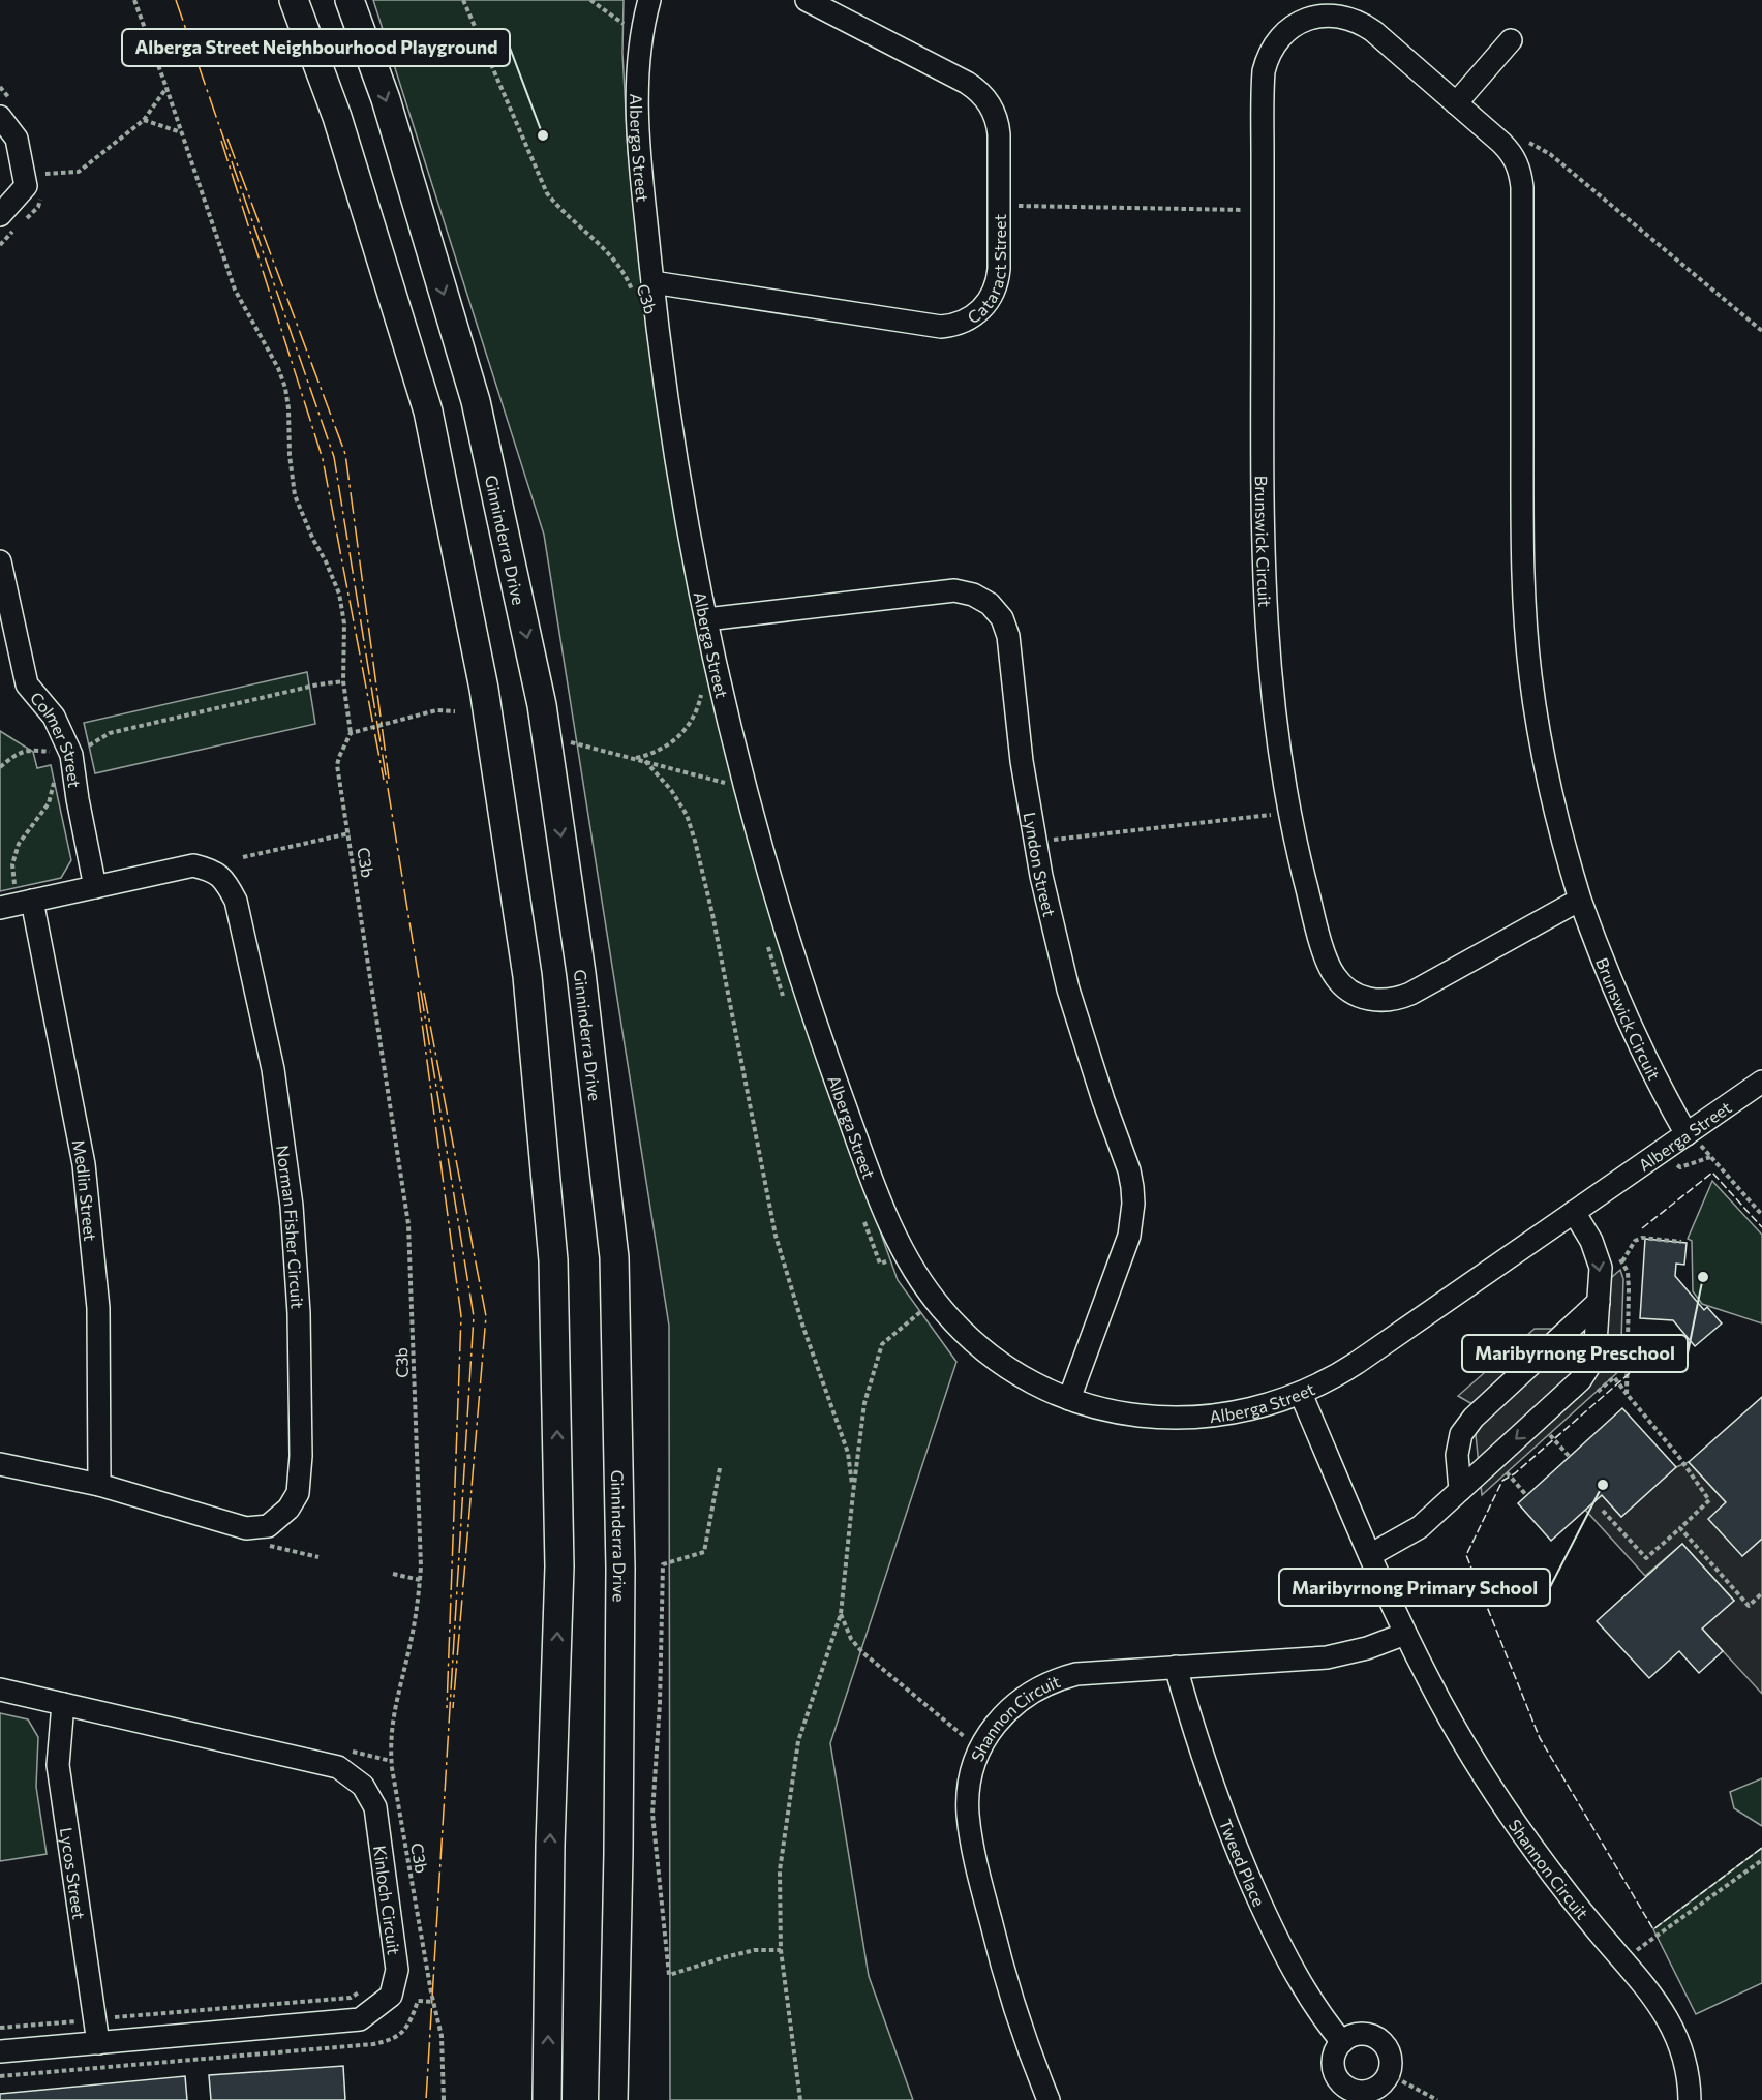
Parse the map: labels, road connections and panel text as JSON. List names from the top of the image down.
{
  "streets": {
    "main road": ["Ginninderra Drive"],
    "street": [
      "Alberga Street",
      "Cataract Street",
      "Brunswick Circuit",
      "Colmer Street",
      "Lyndon Street",
      "Medlin Street",
      "Norman Fisher Circuit",
      "Shannon Circuit",
      "Tweed Place",
      "Lycos Street",
      "Kinloch Circuit"
    ],
    "path": ["C3b"]
  },
  "crossings": [
    ["Alberga Street", "Cataract Street"],
    ["Alberga Street", "C3b"],
    ["Alberga Street", "Brunswick Circuit"],
    ["Alberga Street", "Lyndon Street"],
    ["Alberga Street", "Shannon Circuit"],
    ["Cataract Street", "C3b"],
    ["Colmer Street", "Norman Fisher Circuit"],
    ["Medlin Street", "Norman Fisher Circuit"],
    ["Shannon Circuit", "Tweed Place"],
    ["Lycos Street", "Kinloch Circuit"]
  ],
  "places": ["Alberga Street Neighbourhood Playground", "Maribyrnong Preschool", "Maribyrnong Primary School"]
}
